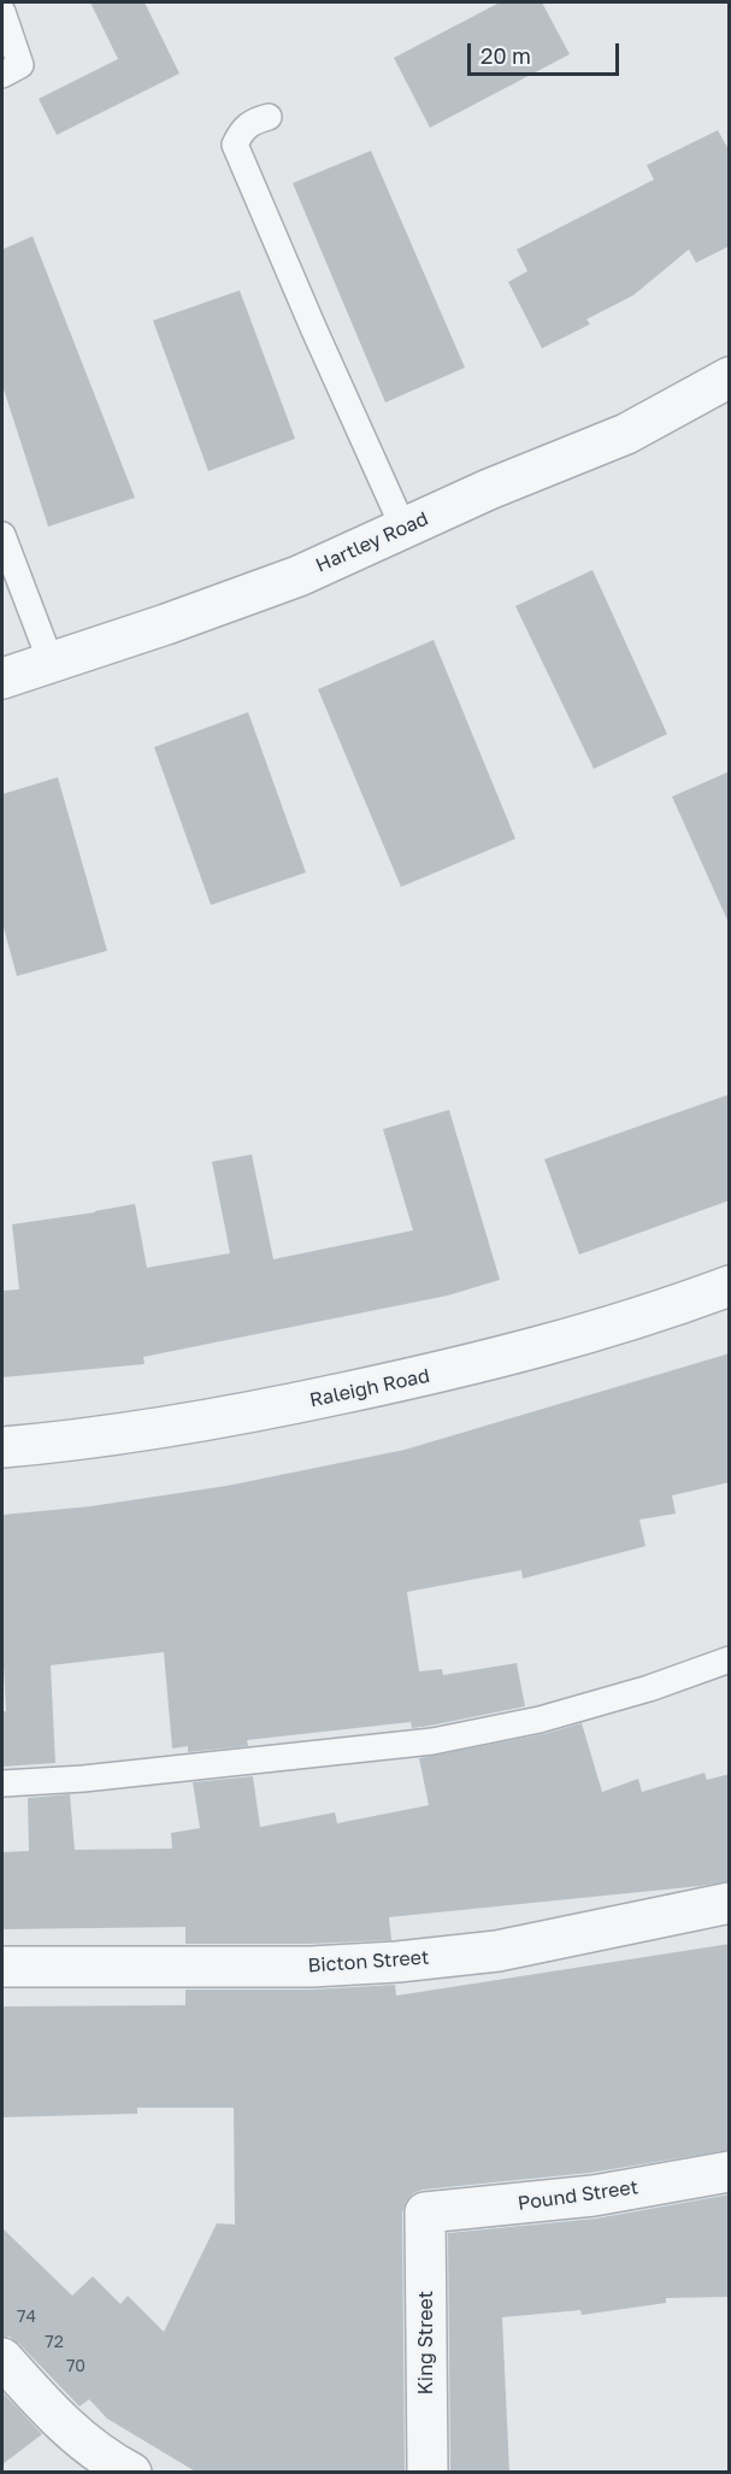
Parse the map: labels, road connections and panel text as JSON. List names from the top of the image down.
{
  "streets": {
    "street": [
      "Hartley Road",
      "Raleigh Road",
      "Bicton Street",
      "Pound Street",
      "King Street"
    ]
  },
  "crossings": [
    ["Pound Street", "King Street"]
  ],
  "house_numbers": ["74", "72", "70"],
  "scale_bar": "20 m"
}
